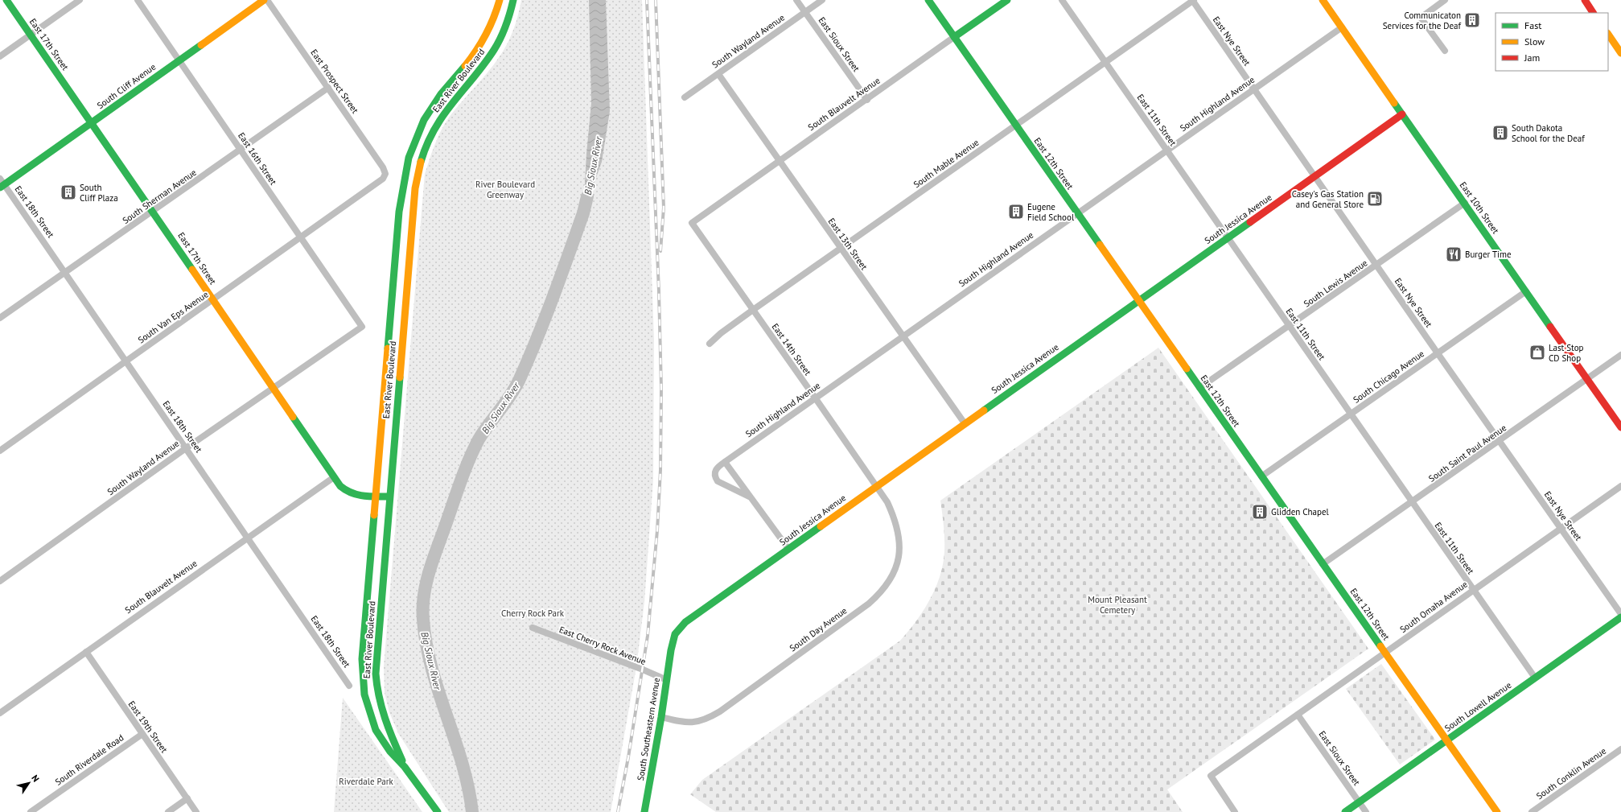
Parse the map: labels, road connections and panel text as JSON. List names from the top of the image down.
{
  "streets": {
    "street": [
      "South Wayland Avenue",
      "East Nye Street",
      "East 17th Street",
      "East Sioux Street",
      "East River Boulevard",
      "East Prospect Street",
      "South Cliff Avenue",
      "South Blauvelt Avenue",
      "South Highland Avenue",
      "East 11th Street",
      "East 16th Street",
      "South Mable Avenue",
      "East 12th Street",
      "South Sherman Avenue",
      "East 10th Street",
      "East 18th Street",
      "South Jessica Avenue",
      "East 13th Street",
      "South Lewis Avenue",
      "South Van Eps Avenue",
      "East 14th Street",
      "South Chicago Avenue",
      "South Saint Paul Avenue",
      "South Omaha Avenue",
      "South Day Avenue",
      "East Cherry Rock Avenue",
      "South Lowell Avenue",
      "East 19th Street",
      "South Southeastern Avenue",
      "South Riverdale Road",
      "South Conklin Avenue"
    ]
  },
  "crossings": [
    ["South Wayland Avenue", "East 17th Street"],
    ["South Wayland Avenue", "East Sioux Street"],
    ["South Wayland Avenue", "East 16th Street"],
    ["South Wayland Avenue", "East 18th Street"],
    ["South Wayland Avenue", "East 13th Street"],
    ["East Nye Street", "South Highland Avenue"],
    ["East Nye Street", "South Mable Avenue"],
    ["East Nye Street", "South Jessica Avenue"],
    ["East Nye Street", "South Lewis Avenue"],
    ["East Nye Street", "South Chicago Avenue"],
    ["East Nye Street", "South Saint Paul Avenue"],
    ["East Nye Street", "South Omaha Avenue"],
    ["East 17th Street", "East River Boulevard"],
    ["East 17th Street", "South Cliff Avenue"],
    ["East 17th Street", "South Blauvelt Avenue"],
    ["East 17th Street", "South Sherman Avenue"],
    ["East 17th Street", "South Van Eps Avenue"],
    ["East Sioux Street", "South Blauvelt Avenue"],
    ["East Sioux Street", "South Omaha Avenue"],
    ["East Sioux Street", "South Lowell Avenue"],
    ["East Prospect Street", "South Sherman Avenue"],
    ["East Prospect Street", "South Van Eps Avenue"],
    ["South Cliff Avenue", "East 16th Street"],
    ["South Cliff Avenue", "East 18th Street"],
    ["South Blauvelt Avenue", "East 12th Street"],
    ["South Blauvelt Avenue", "East 18th Street"],
    ["South Blauvelt Avenue", "East 13th Street"],
    ["South Blauvelt Avenue", "East 14th Street"],
    ["South Blauvelt Avenue", "East 19th Street"],
    ["South Highland Avenue", "East 11th Street"],
    ["South Highland Avenue", "East 12th Street"],
    ["South Highland Avenue", "East 10th Street"],
    ["South Highland Avenue", "East 13th Street"],
    ["South Highland Avenue", "East 14th Street"],
    ["East 11th Street", "South Mable Avenue"],
    ["East 11th Street", "South Jessica Avenue"],
    ["East 11th Street", "South Lewis Avenue"],
    ["East 11th Street", "South Chicago Avenue"],
    ["East 11th Street", "South Saint Paul Avenue"],
    ["East 11th Street", "South Omaha Avenue"],
    ["East 11th Street", "South Lowell Avenue"],
    ["East 16th Street", "South Sherman Avenue"],
    ["East 16th Street", "South Van Eps Avenue"],
    ["South Mable Avenue", "East 12th Street"],
    ["South Mable Avenue", "East 13th Street"],
    ["South Mable Avenue", "East 14th Street"],
    ["East 12th Street", "South Jessica Avenue"],
    ["East 12th Street", "South Lewis Avenue"],
    ["East 12th Street", "South Chicago Avenue"],
    ["East 12th Street", "South Saint Paul Avenue"],
    ["East 12th Street", "South Omaha Avenue"],
    ["East 12th Street", "South Lowell Avenue"],
    ["South Sherman Avenue", "East 18th Street"],
    ["East 10th Street", "South Jessica Avenue"],
    ["East 10th Street", "South Lewis Avenue"],
    ["East 10th Street", "South Chicago Avenue"],
    ["East 10th Street", "South Saint Paul Avenue"],
    ["East 18th Street", "South Van Eps Avenue"],
    ["South Jessica Avenue", "East 13th Street"],
    ["South Jessica Avenue", "East 14th Street"],
    ["South Jessica Avenue", "South Day Avenue"],
    ["South Jessica Avenue", "South Southeastern Avenue"],
    ["East 14th Street", "South Day Avenue"],
    ["South Day Avenue", "South Southeastern Avenue"],
    ["East Cherry Rock Avenue", "South Southeastern Avenue"],
    ["East 19th Street", "South Riverdale Road"]
  ],
  "water": ["Big Sioux River"],
  "parks": [
    "River Boulevard Greenway",
    "Mount Pleasant Cemetery",
    "Cherry Rock Park",
    "Riverdale Park"
  ],
  "places": {
    "building": [
      "Communicaton Services for the Deaf",
      "South Dakota School for the Deaf",
      "South Cliff Plaza",
      "Eugene Field School",
      "Glidden Chapel"
    ],
    "fuel station": ["Casey's Gas Station and General Store"],
    "restaurant": ["Burger Time"],
    "shop": ["Last Stop CD Shop"]
  },
  "legend": ["Fast", "Slow", "Jam"],
  "north": "top right"
}
